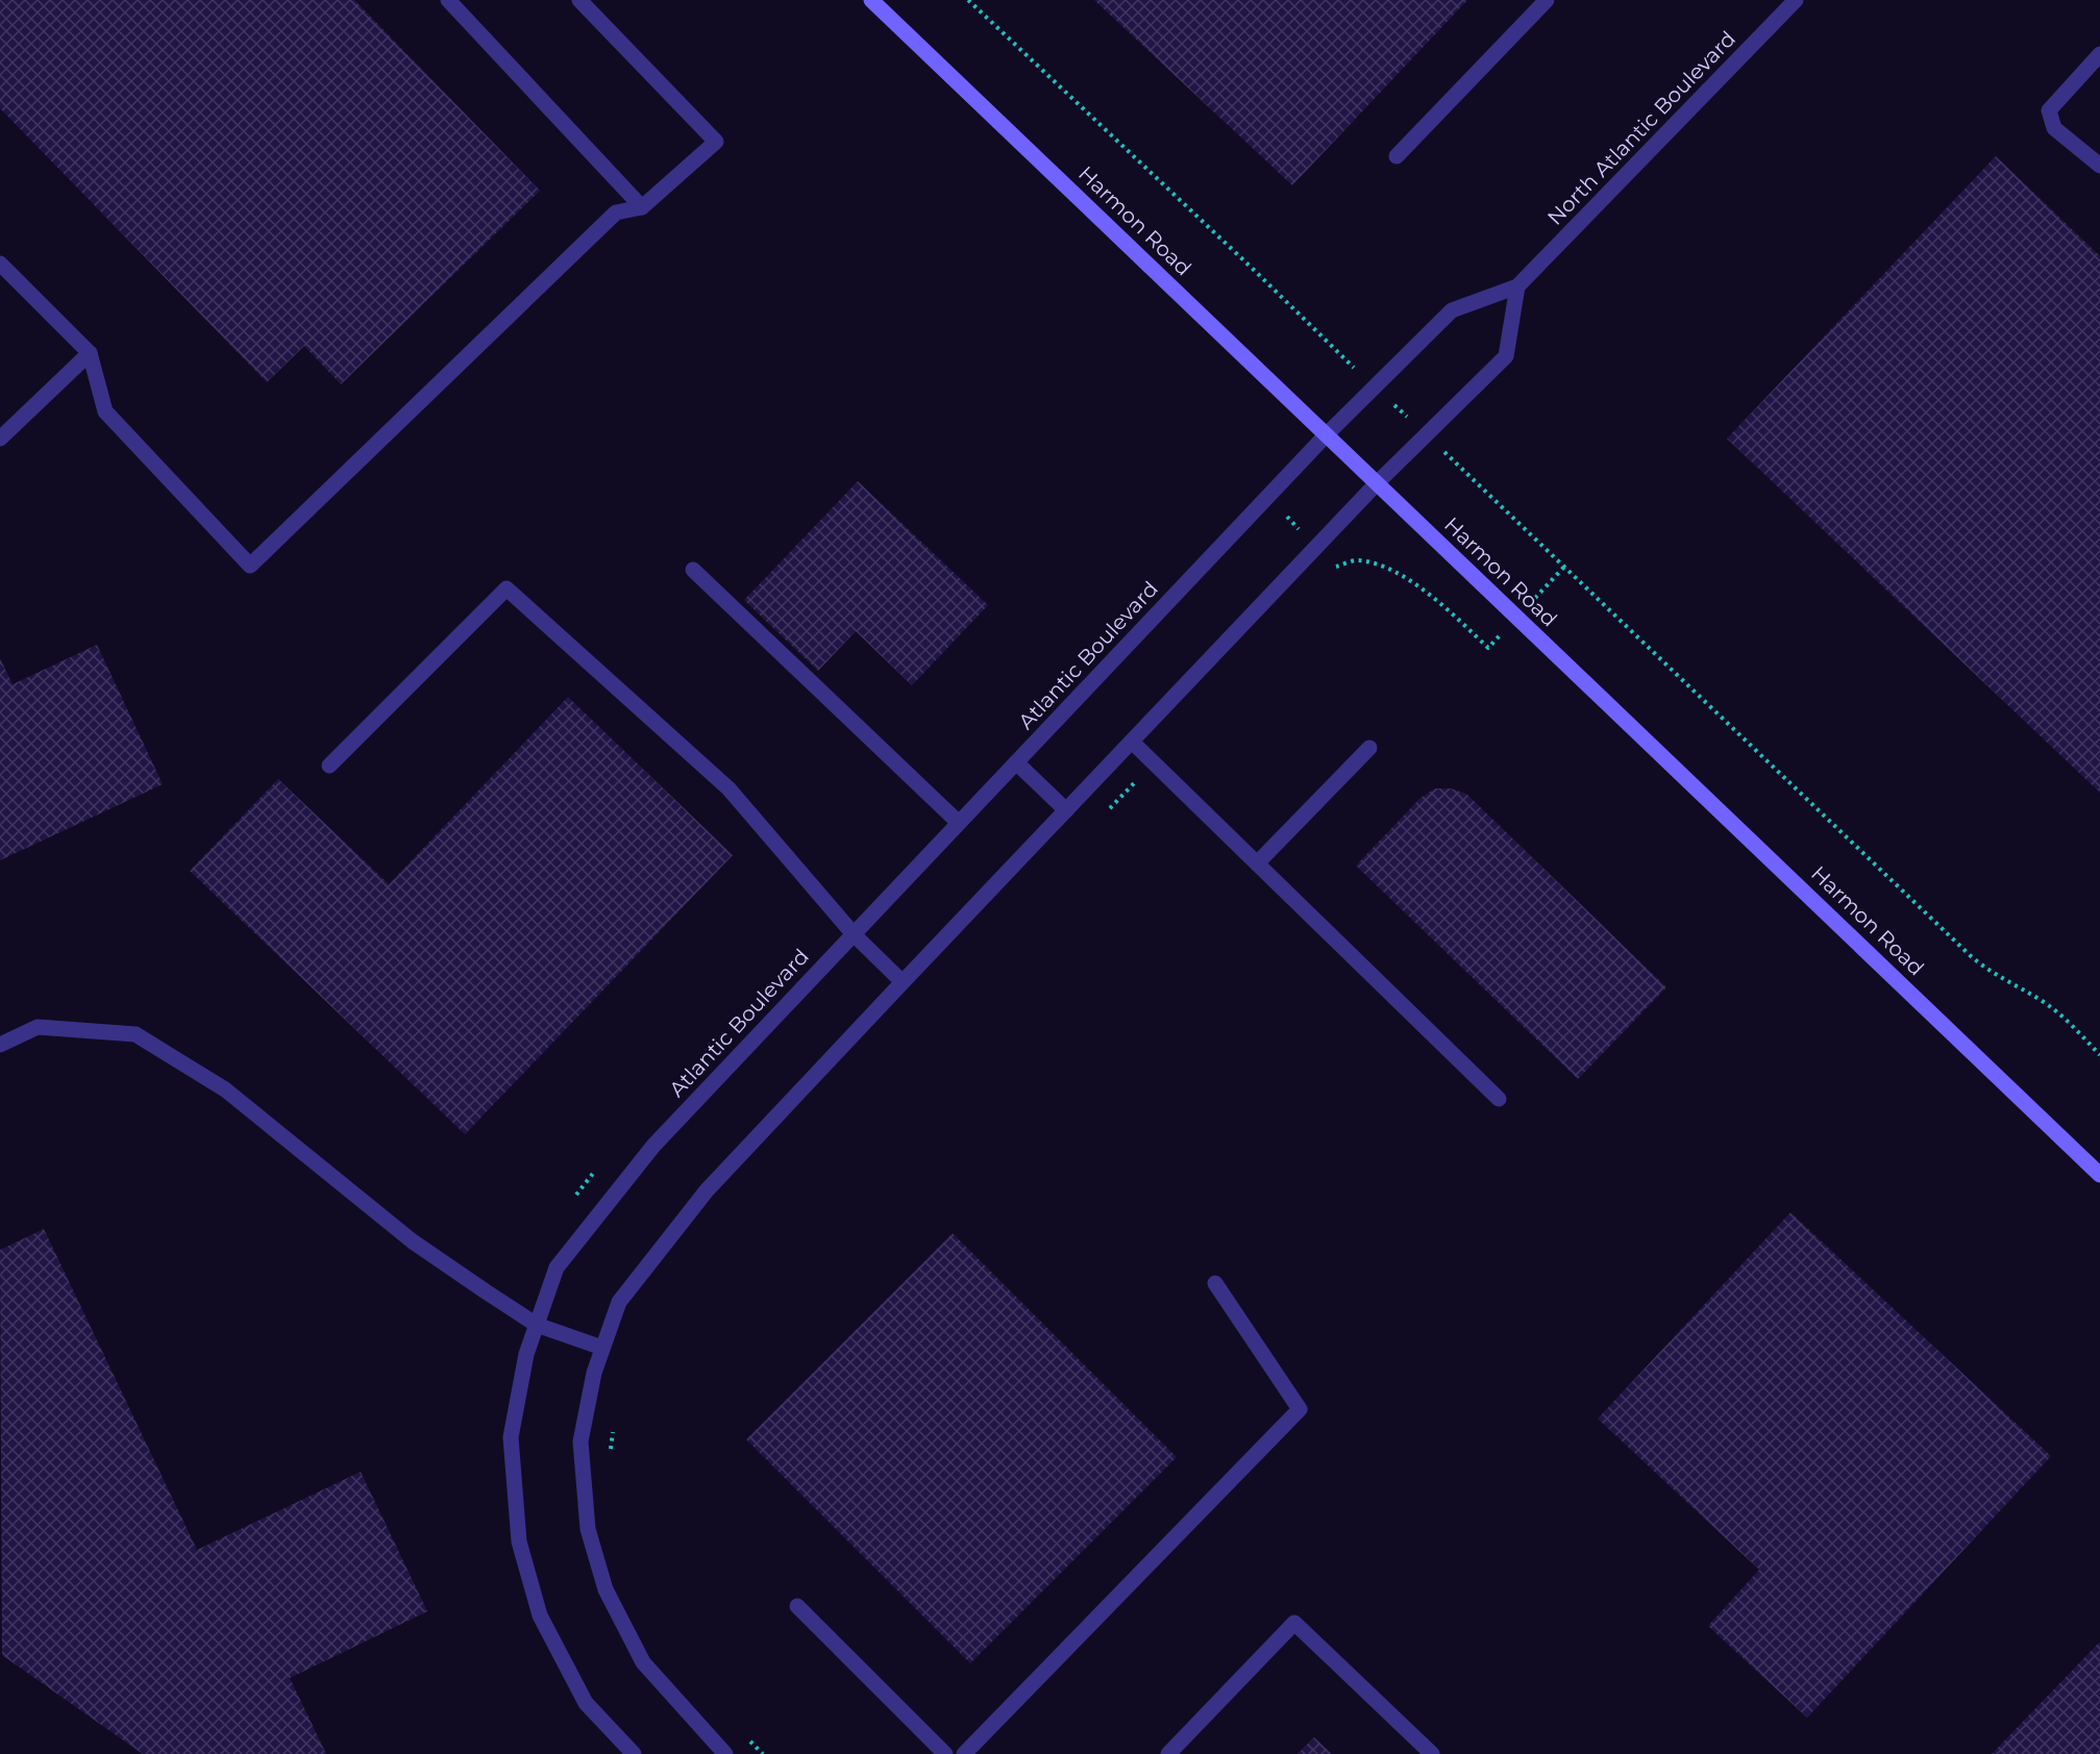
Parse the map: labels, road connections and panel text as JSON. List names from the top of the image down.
{
  "streets": {
    "street": ["North Atlantic Boulevard", "Harmon Road", "Atlantic Boulevard"]
  },
  "crossings": [
    ["North Atlantic Boulevard", "Harmon Road"],
    ["North Atlantic Boulevard", "Atlantic Boulevard"],
    ["Harmon Road", "Atlantic Boulevard"]
  ]
}
